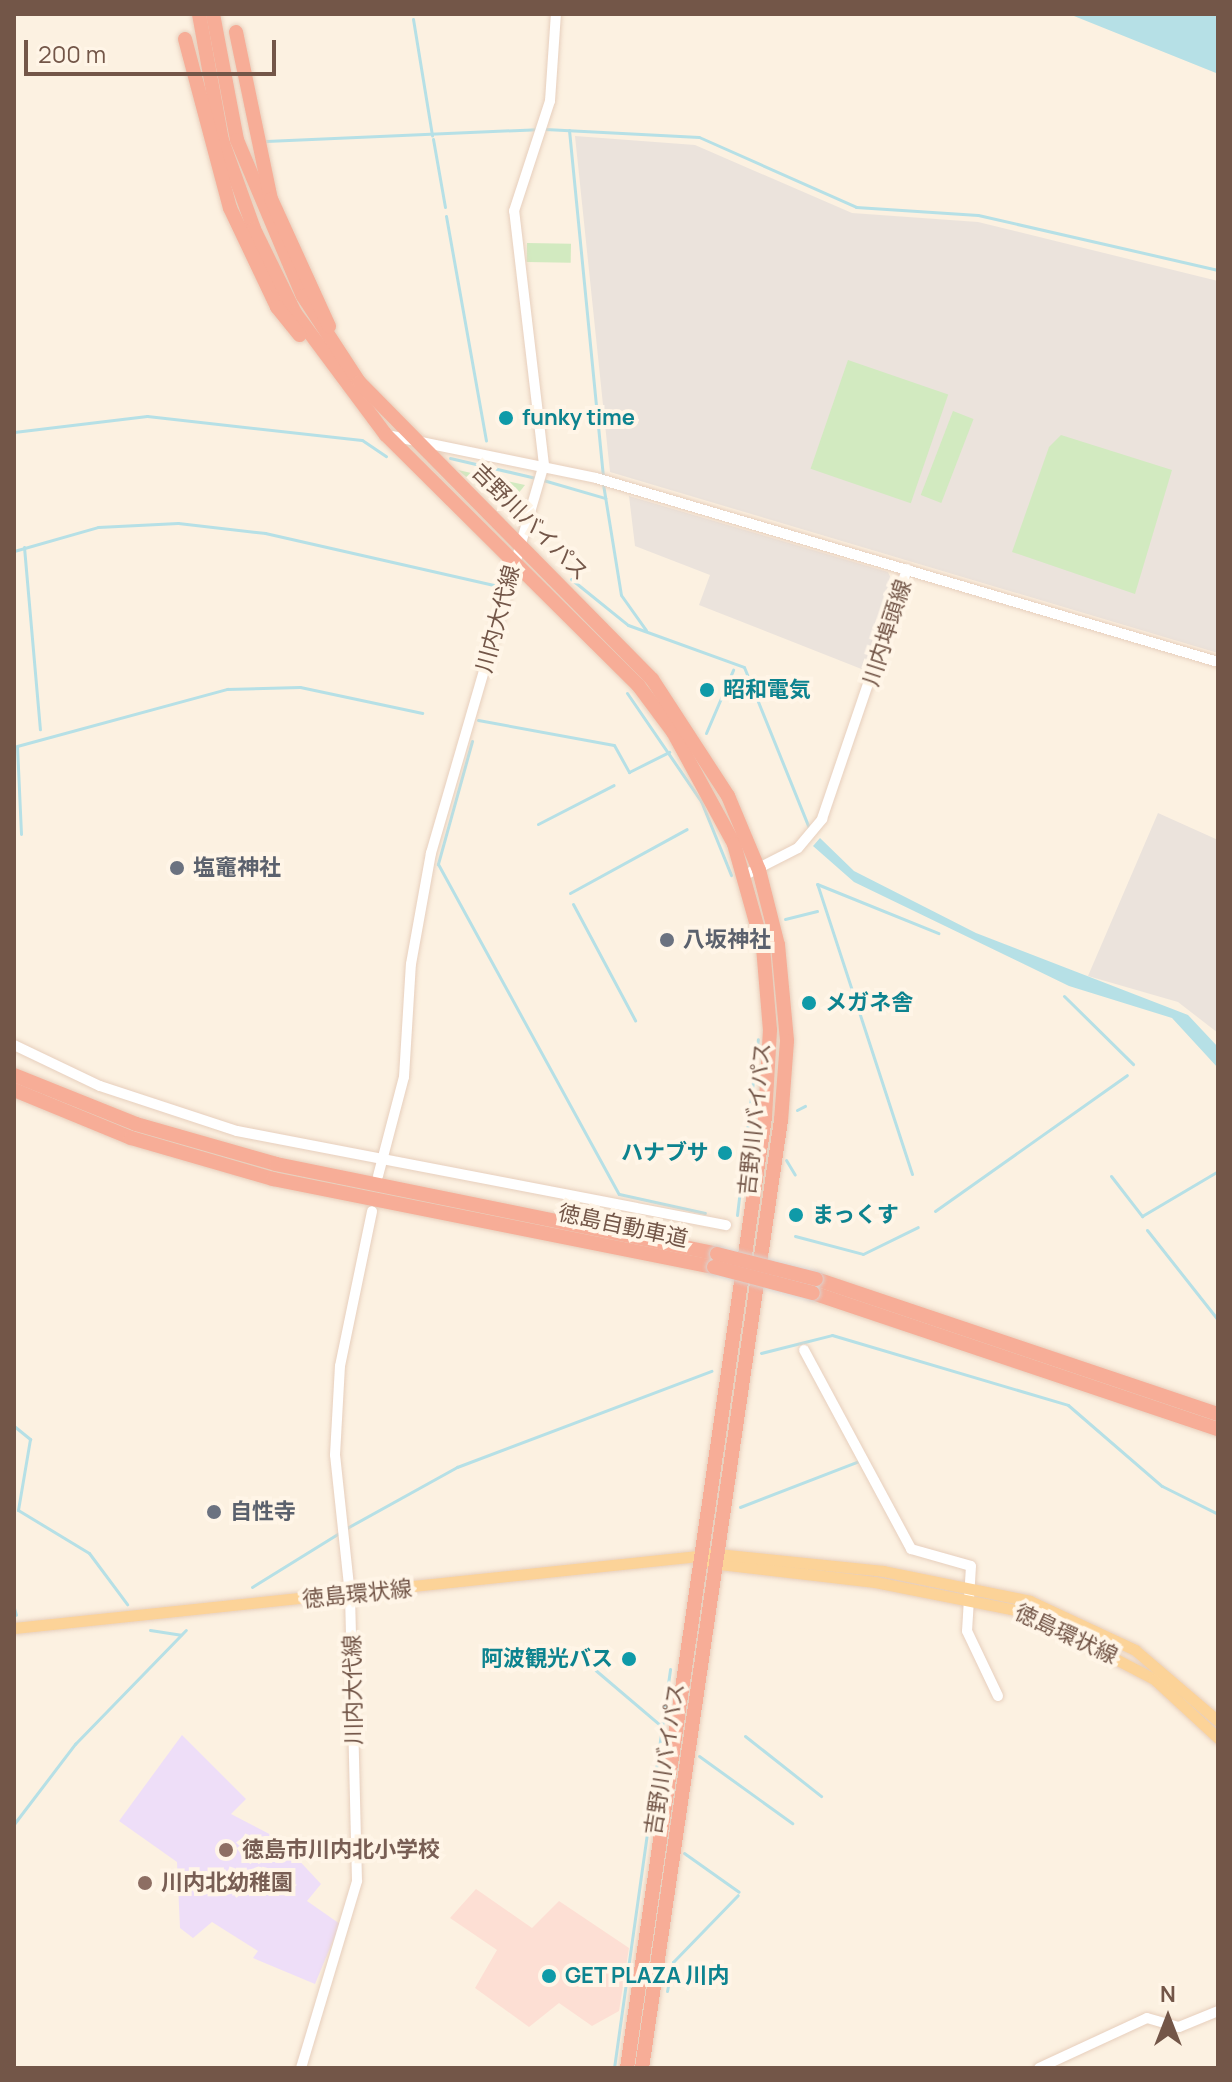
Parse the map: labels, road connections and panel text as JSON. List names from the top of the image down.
{
  "streets": {
    "highway": ["吉野川バイパス", "徳島自動車道"],
    "main road": ["川内大代線", "川内埠頭線", "徳島環状線"]
  },
  "crossings": [
    ["吉野川バイパス", "川内大代線"],
    ["吉野川バイパス", "川内埠頭線"],
    ["吉野川バイパス", "徳島環状線"],
    ["川内大代線", "徳島環状線"]
  ],
  "places": [
    "funky time",
    "昭和電気",
    "塩竈神社",
    "八坂神社",
    "メガネ舎",
    "ハナブサ",
    "まっくす",
    "自性寺",
    "阿波観光バス",
    "徳島市川内北小学校",
    "川内北幼稚園",
    "GET PLAZA 川内"
  ],
  "scale_bar": "200 m",
  "north": "top"
}
